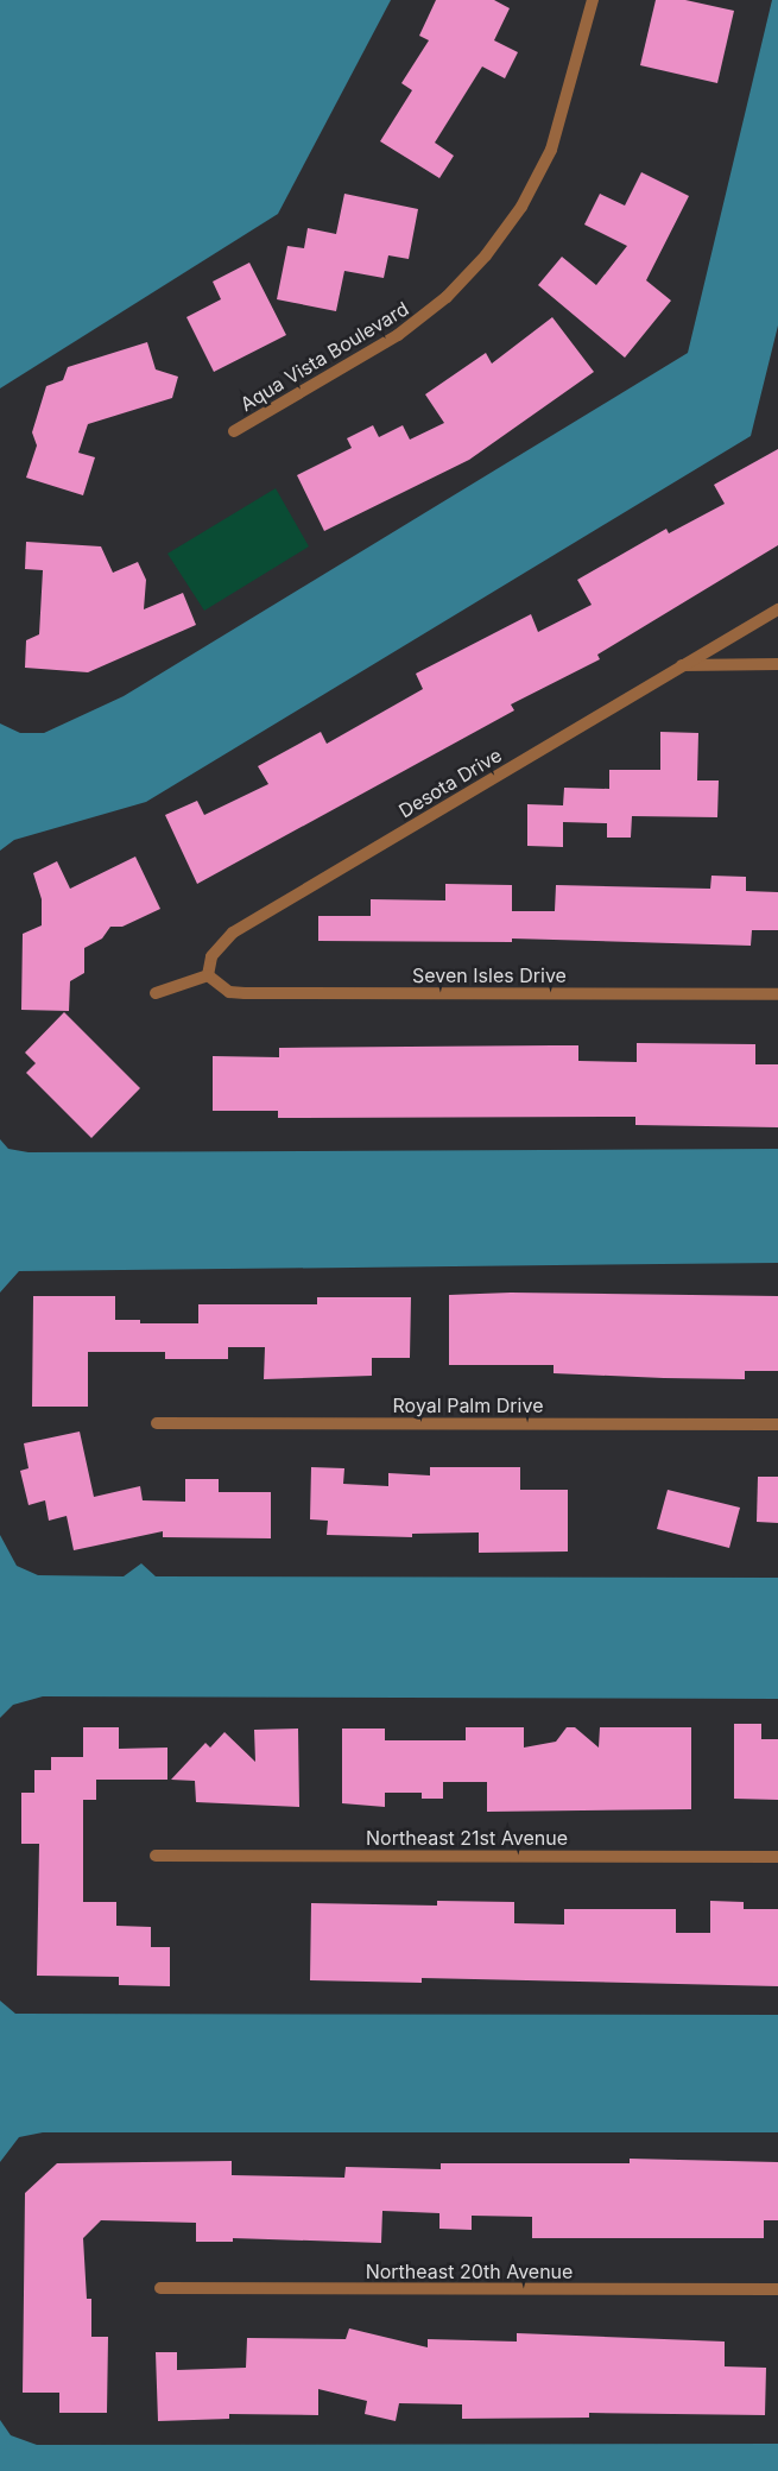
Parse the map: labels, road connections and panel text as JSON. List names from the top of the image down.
{
  "streets": {
    "street": [
      "Aqua Vista Boulevard",
      "Desota Drive",
      "Seven Isles Drive",
      "Royal Palm Drive",
      "Northeast 21st Avenue",
      "Northeast 20th Avenue"
    ]
  },
  "crossings": [
    ["Desota Drive", "Seven Isles Drive"]
  ]
}
